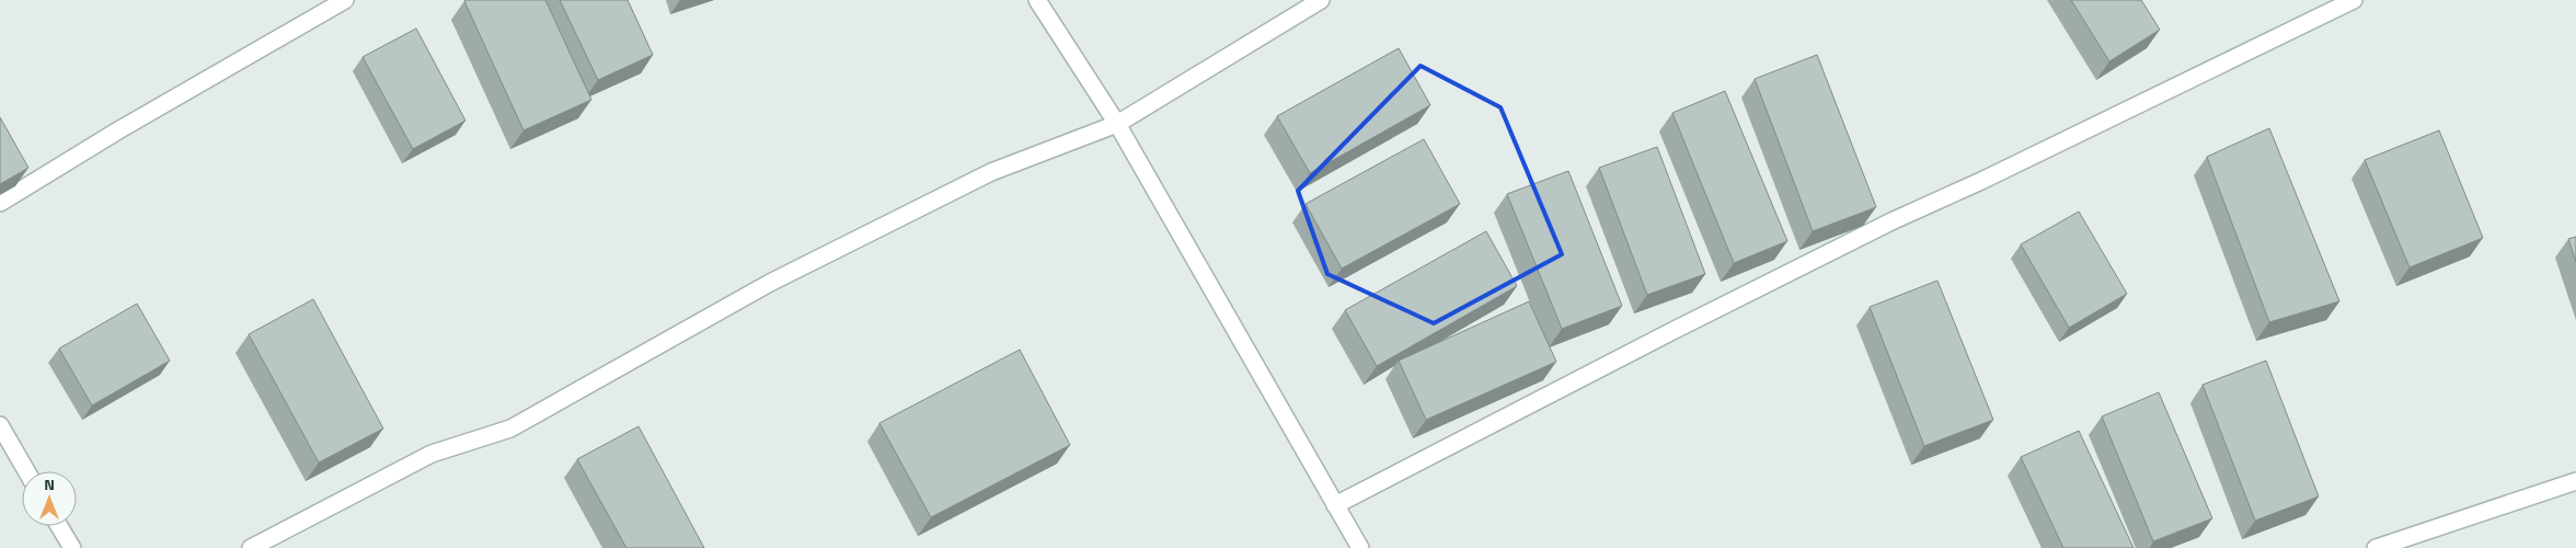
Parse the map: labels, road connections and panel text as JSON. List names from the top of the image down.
{
  "north": "top"
}
